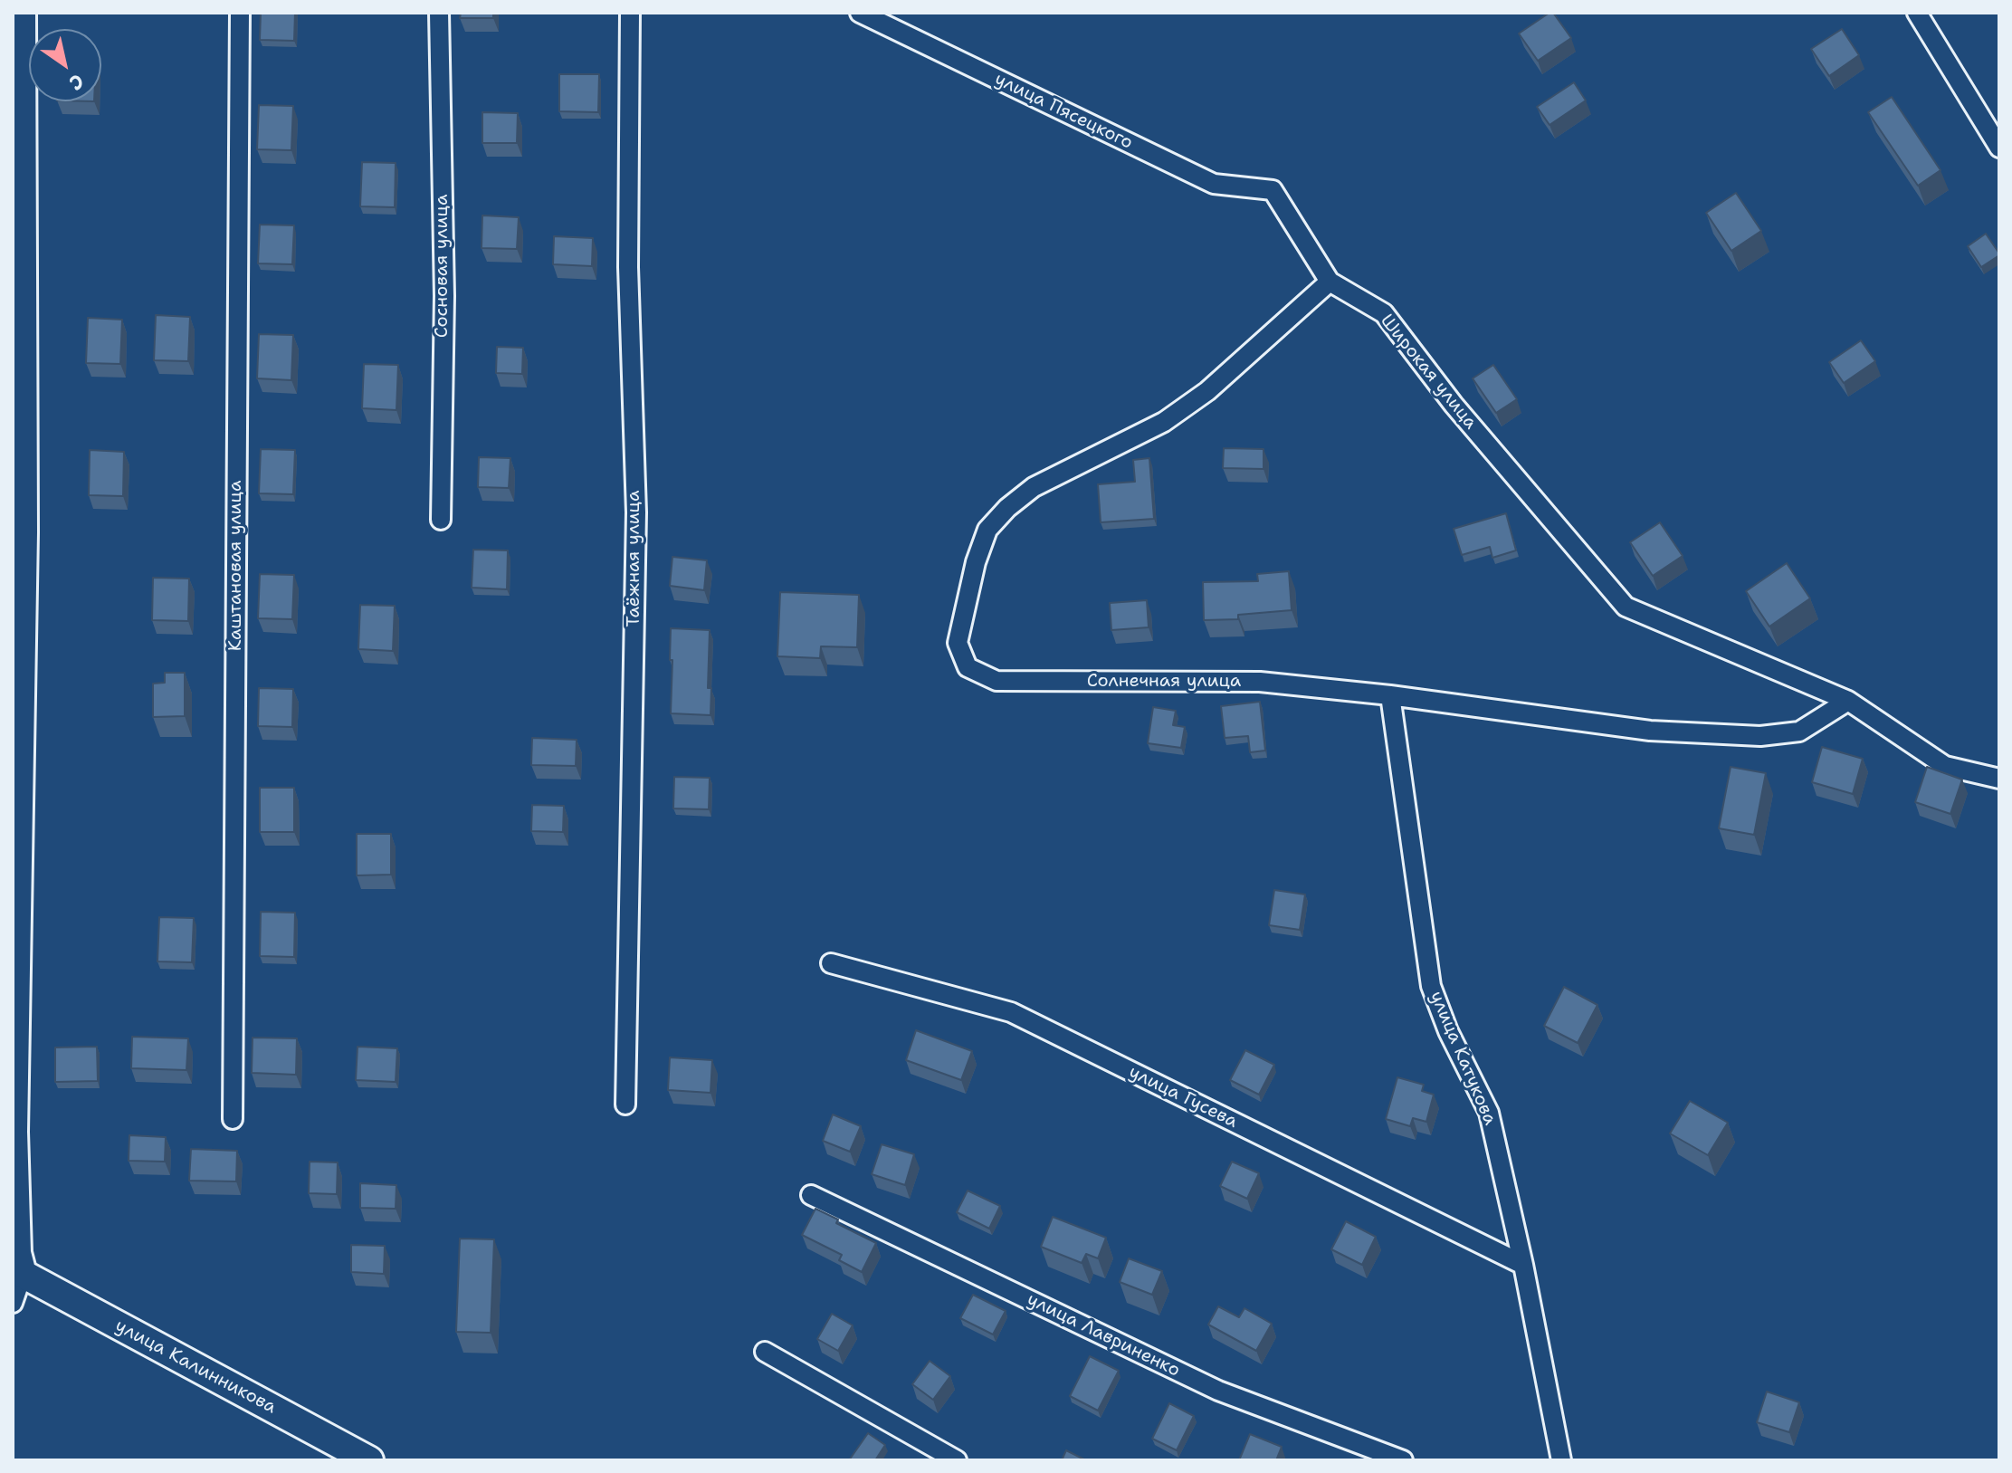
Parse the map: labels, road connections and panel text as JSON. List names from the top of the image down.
{
  "streets": {
    "main road": ["улица Калинникова"],
    "street": [
      "улица Пясецкого",
      "Сосновая улица",
      "Широкая улица",
      "Таёжная улица",
      "Каштановая улица",
      "Солнечная улица",
      "улица Катукова",
      "улица Гусева",
      "улица Лавриненко"
    ]
  },
  "crossings": [
    ["улица Пясецкого", "Широкая улица"],
    ["улица Пясецкого", "Солнечная улица"],
    ["Широкая улица", "Солнечная улица"],
    ["Солнечная улица", "улица Катукова"],
    ["улица Катукова", "улица Гусева"]
  ],
  "north": "bottom right"
}
